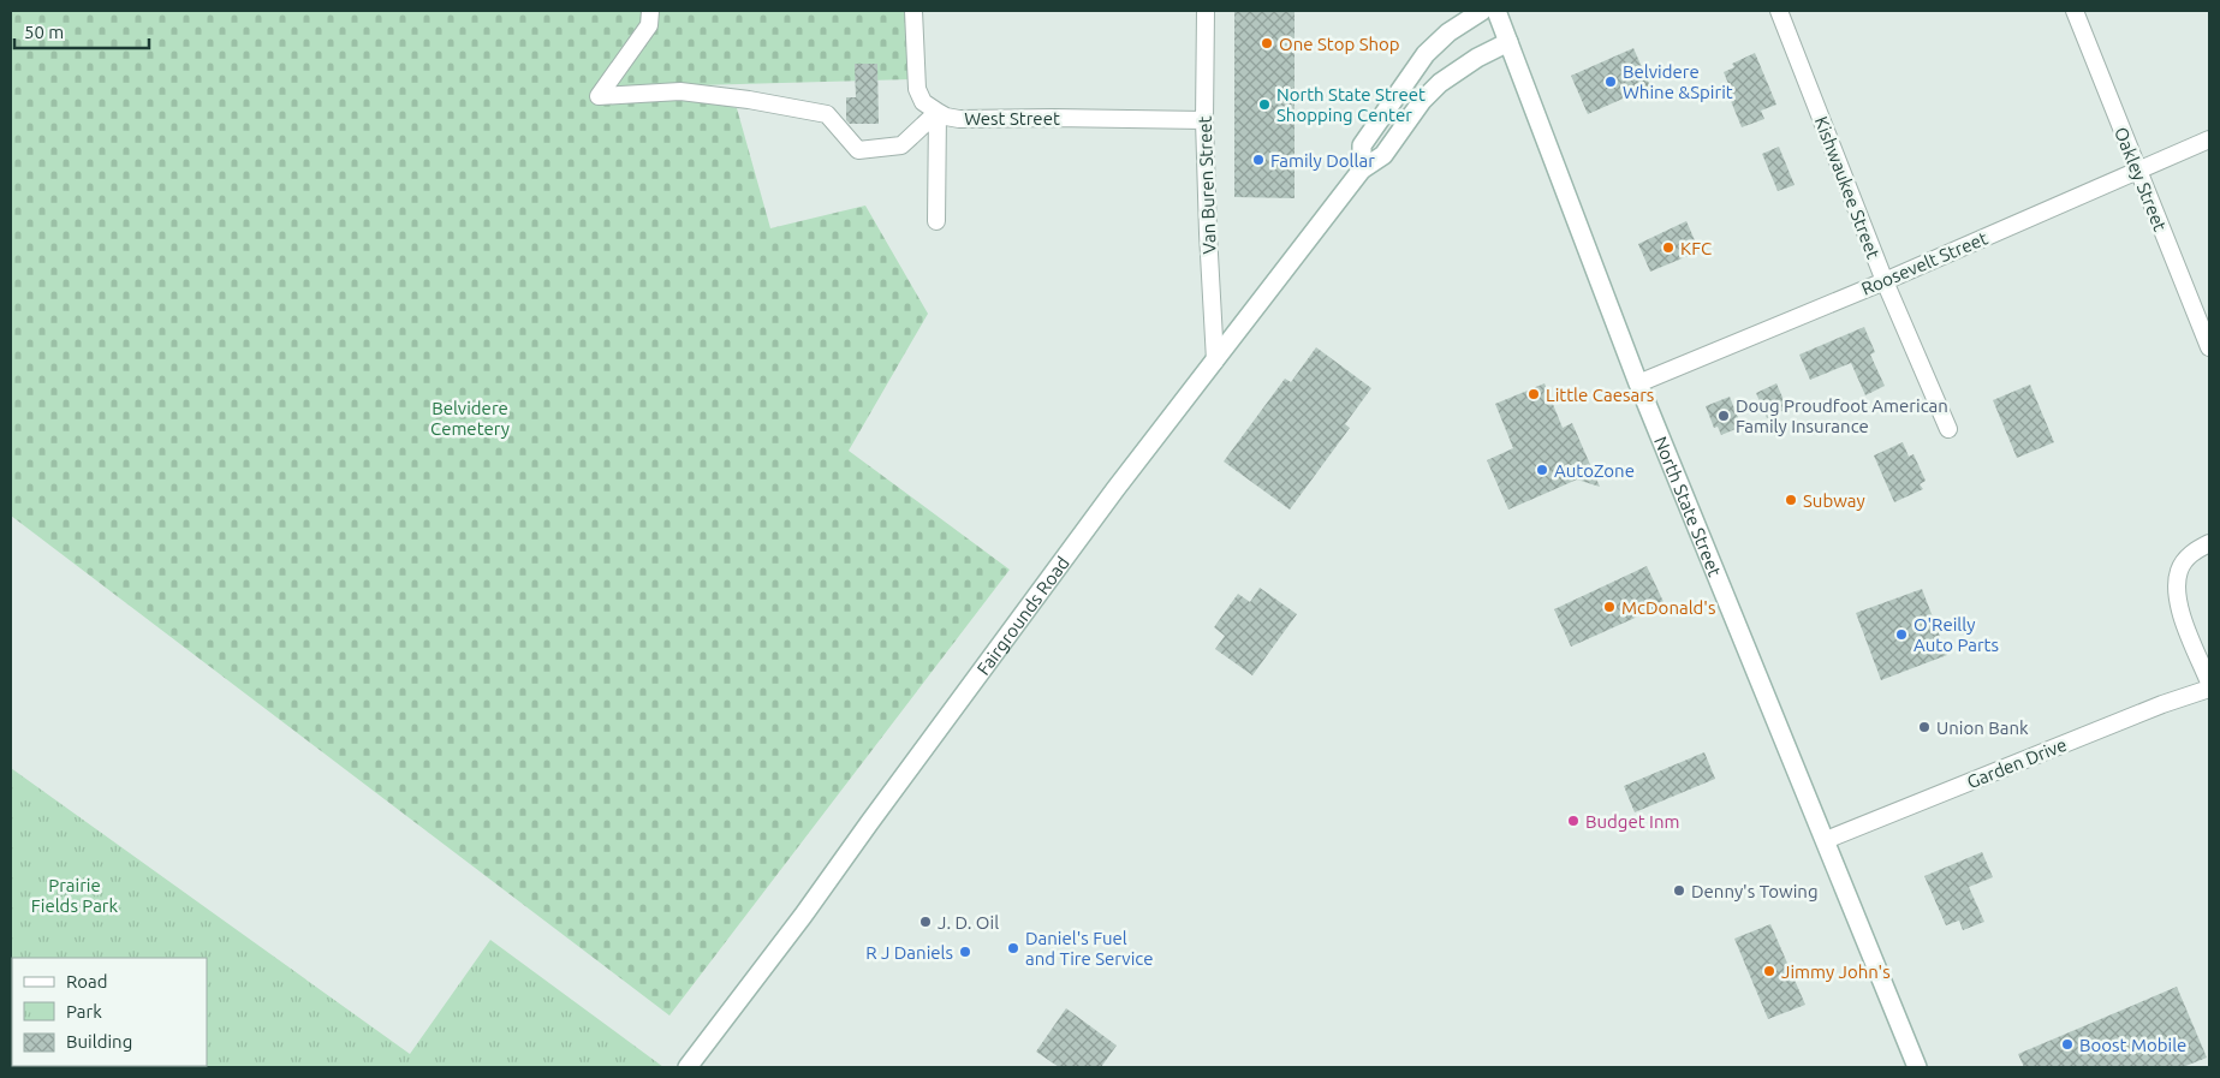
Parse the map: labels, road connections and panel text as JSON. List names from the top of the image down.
{
  "streets": {
    "main road": ["North State Street", "Fairgrounds Road"],
    "street": [
      "West Street",
      "Oakley Street",
      "Van Buren Street",
      "Kishwaukee Street",
      "Roosevelt Street",
      "Garden Drive"
    ]
  },
  "crossings": [
    ["West Street", "Van Buren Street"],
    ["Oakley Street", "Roosevelt Street"],
    ["Van Buren Street", "Fairgrounds Road"],
    ["Kishwaukee Street", "Roosevelt Street"],
    ["Roosevelt Street", "North State Street"],
    ["North State Street", "Fairgrounds Road"],
    ["North State Street", "Garden Drive"]
  ],
  "parks": ["Belvidere Cemetery", "Prairie Fields Park"],
  "places": [
    "One Stop Shop",
    "Belvidere Whine &Spirit",
    "North State Street Shopping Center",
    "Family Dollar",
    "KFC",
    "Little Caesars",
    "Doug Proudfoot American Family Insurance",
    "AutoZone",
    "Subway",
    "McDonald's",
    "O'Reilly Auto Parts",
    "Union Bank",
    "Budget Inm",
    "Denny's Towing",
    "J. D. Oil",
    "Daniel's Fuel and Tire Service",
    "R J Daniels",
    "Jimmy John's",
    "Boost Mobile"
  ],
  "legend": ["Road", "Park", "Building"],
  "scale_bar": "50 m"
}
